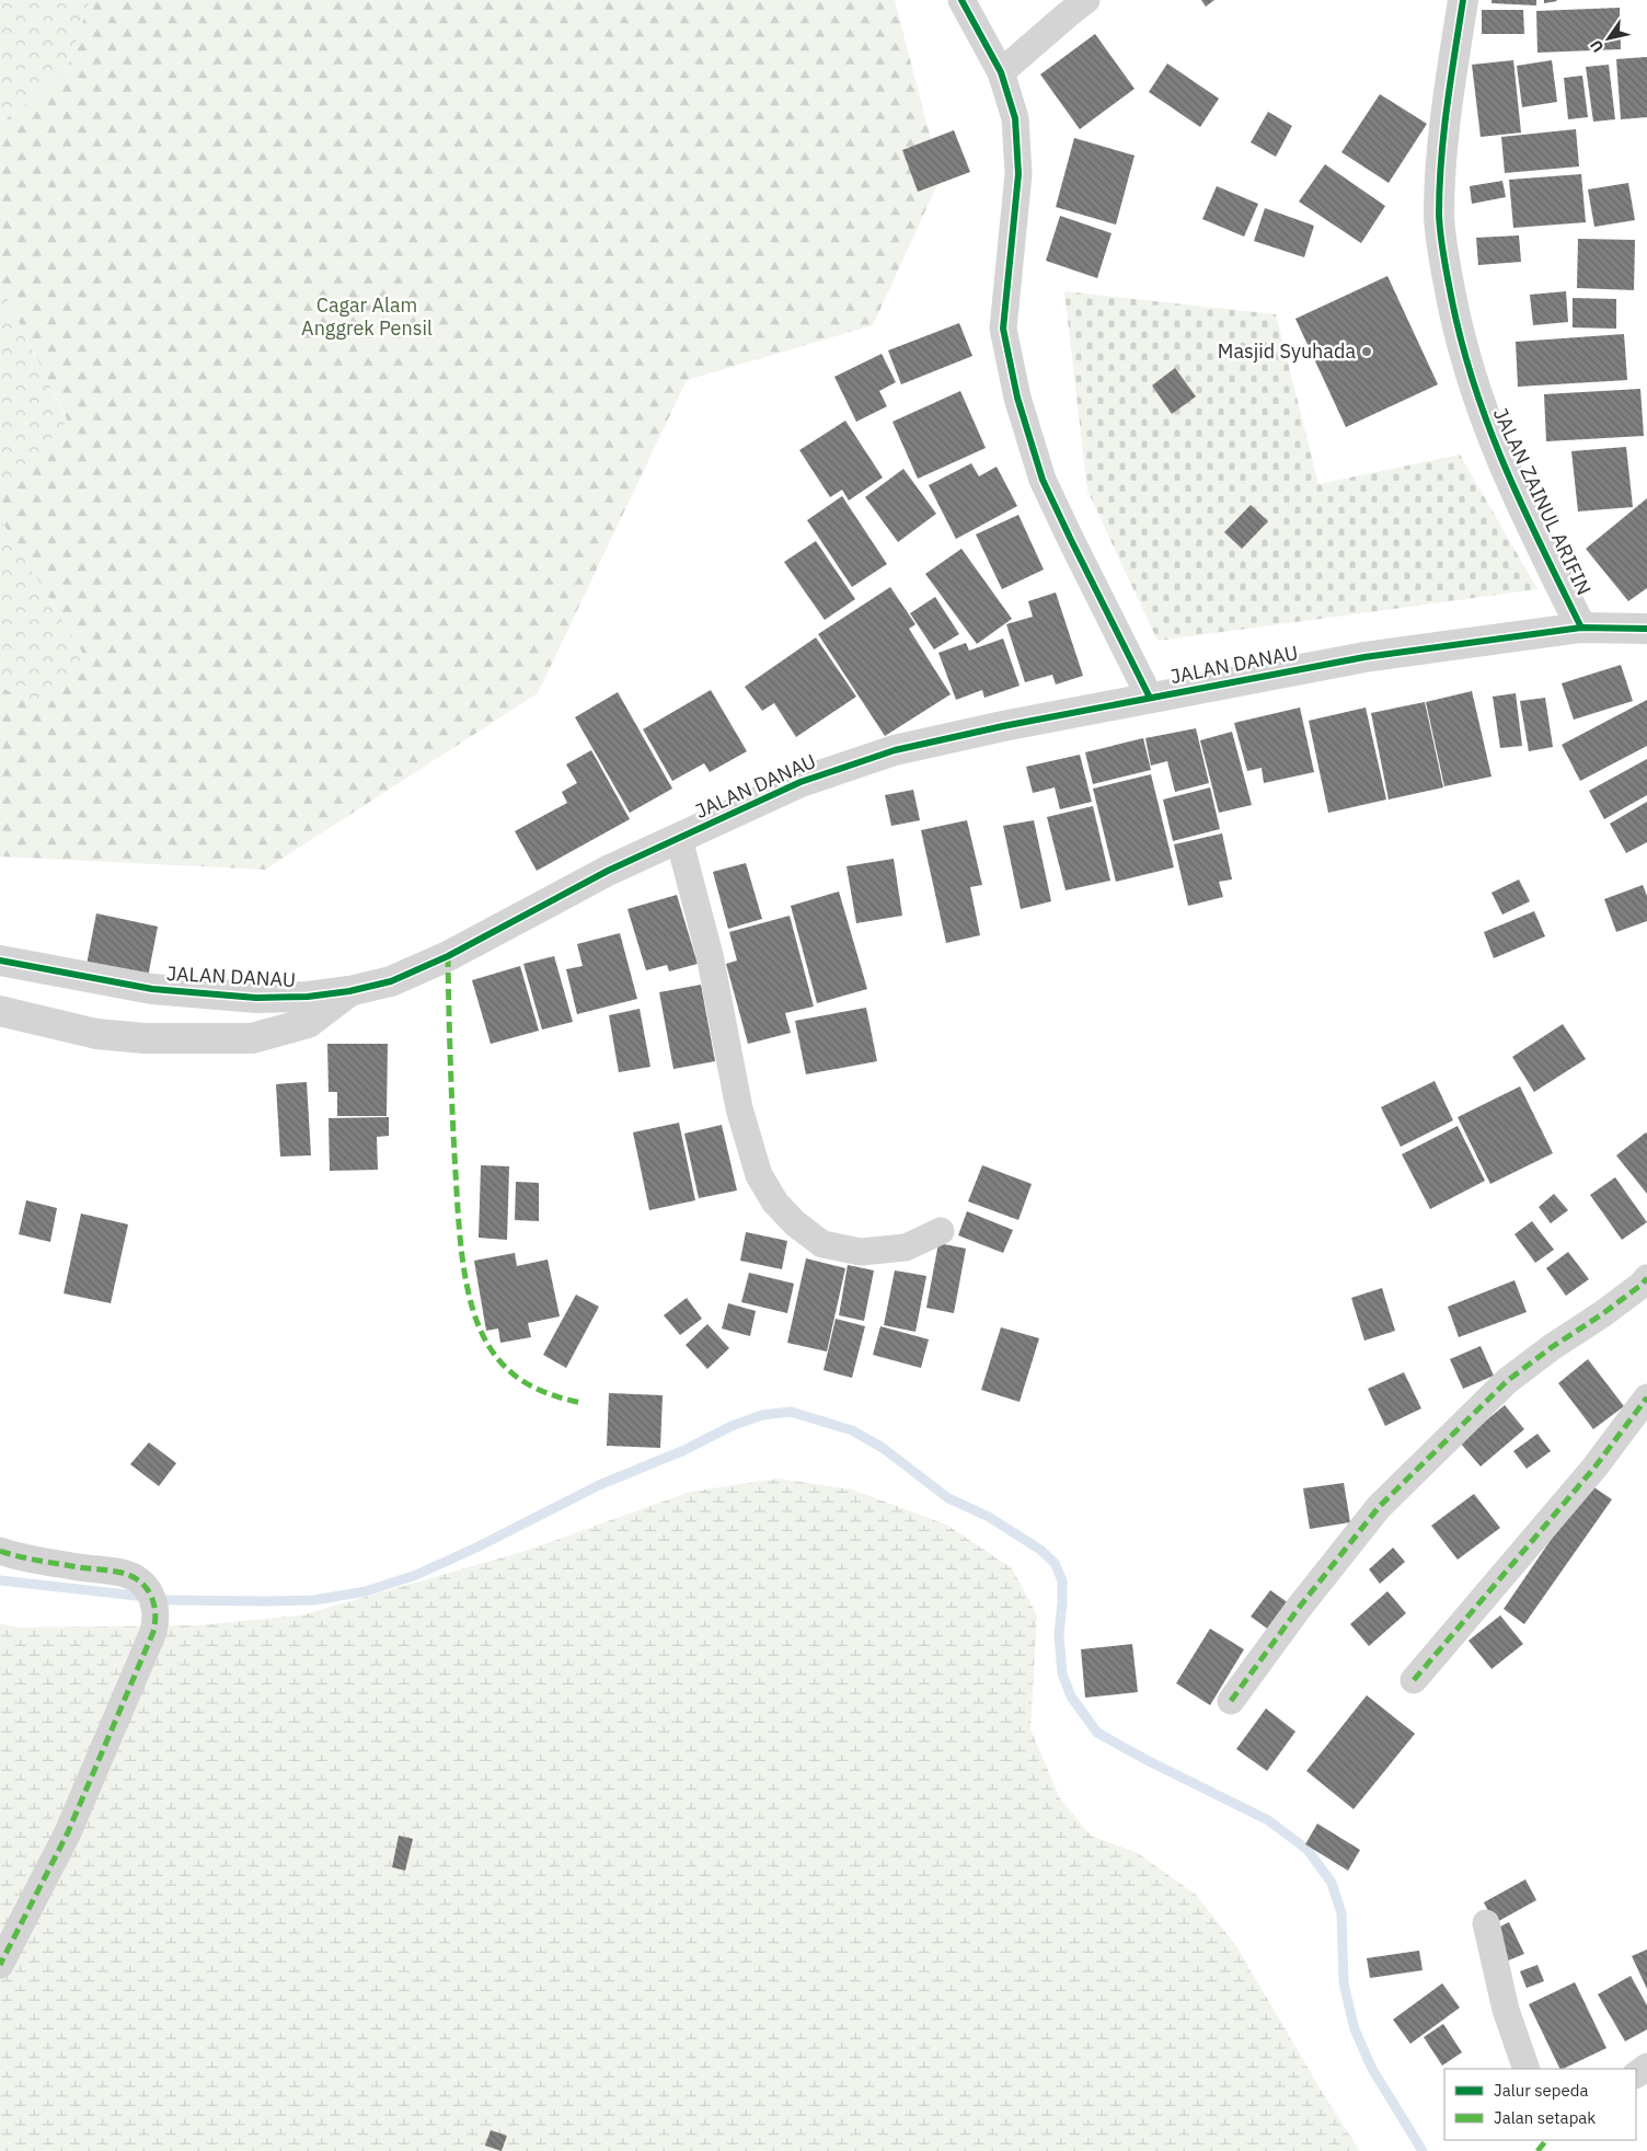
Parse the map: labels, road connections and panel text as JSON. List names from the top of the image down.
{
  "streets": {
    "street": ["JALAN ZAINUL ARIFIN", "JALAN DANAU"]
  },
  "crossings": [
    ["JALAN ZAINUL ARIFIN", "JALAN DANAU"]
  ],
  "parks": ["Cagar Alam Anggrek Pensil"],
  "places": ["Masjid Syuhada"],
  "legend": ["Jalur sepeda", "Jalan setapak"],
  "north": "bottom left"
}
